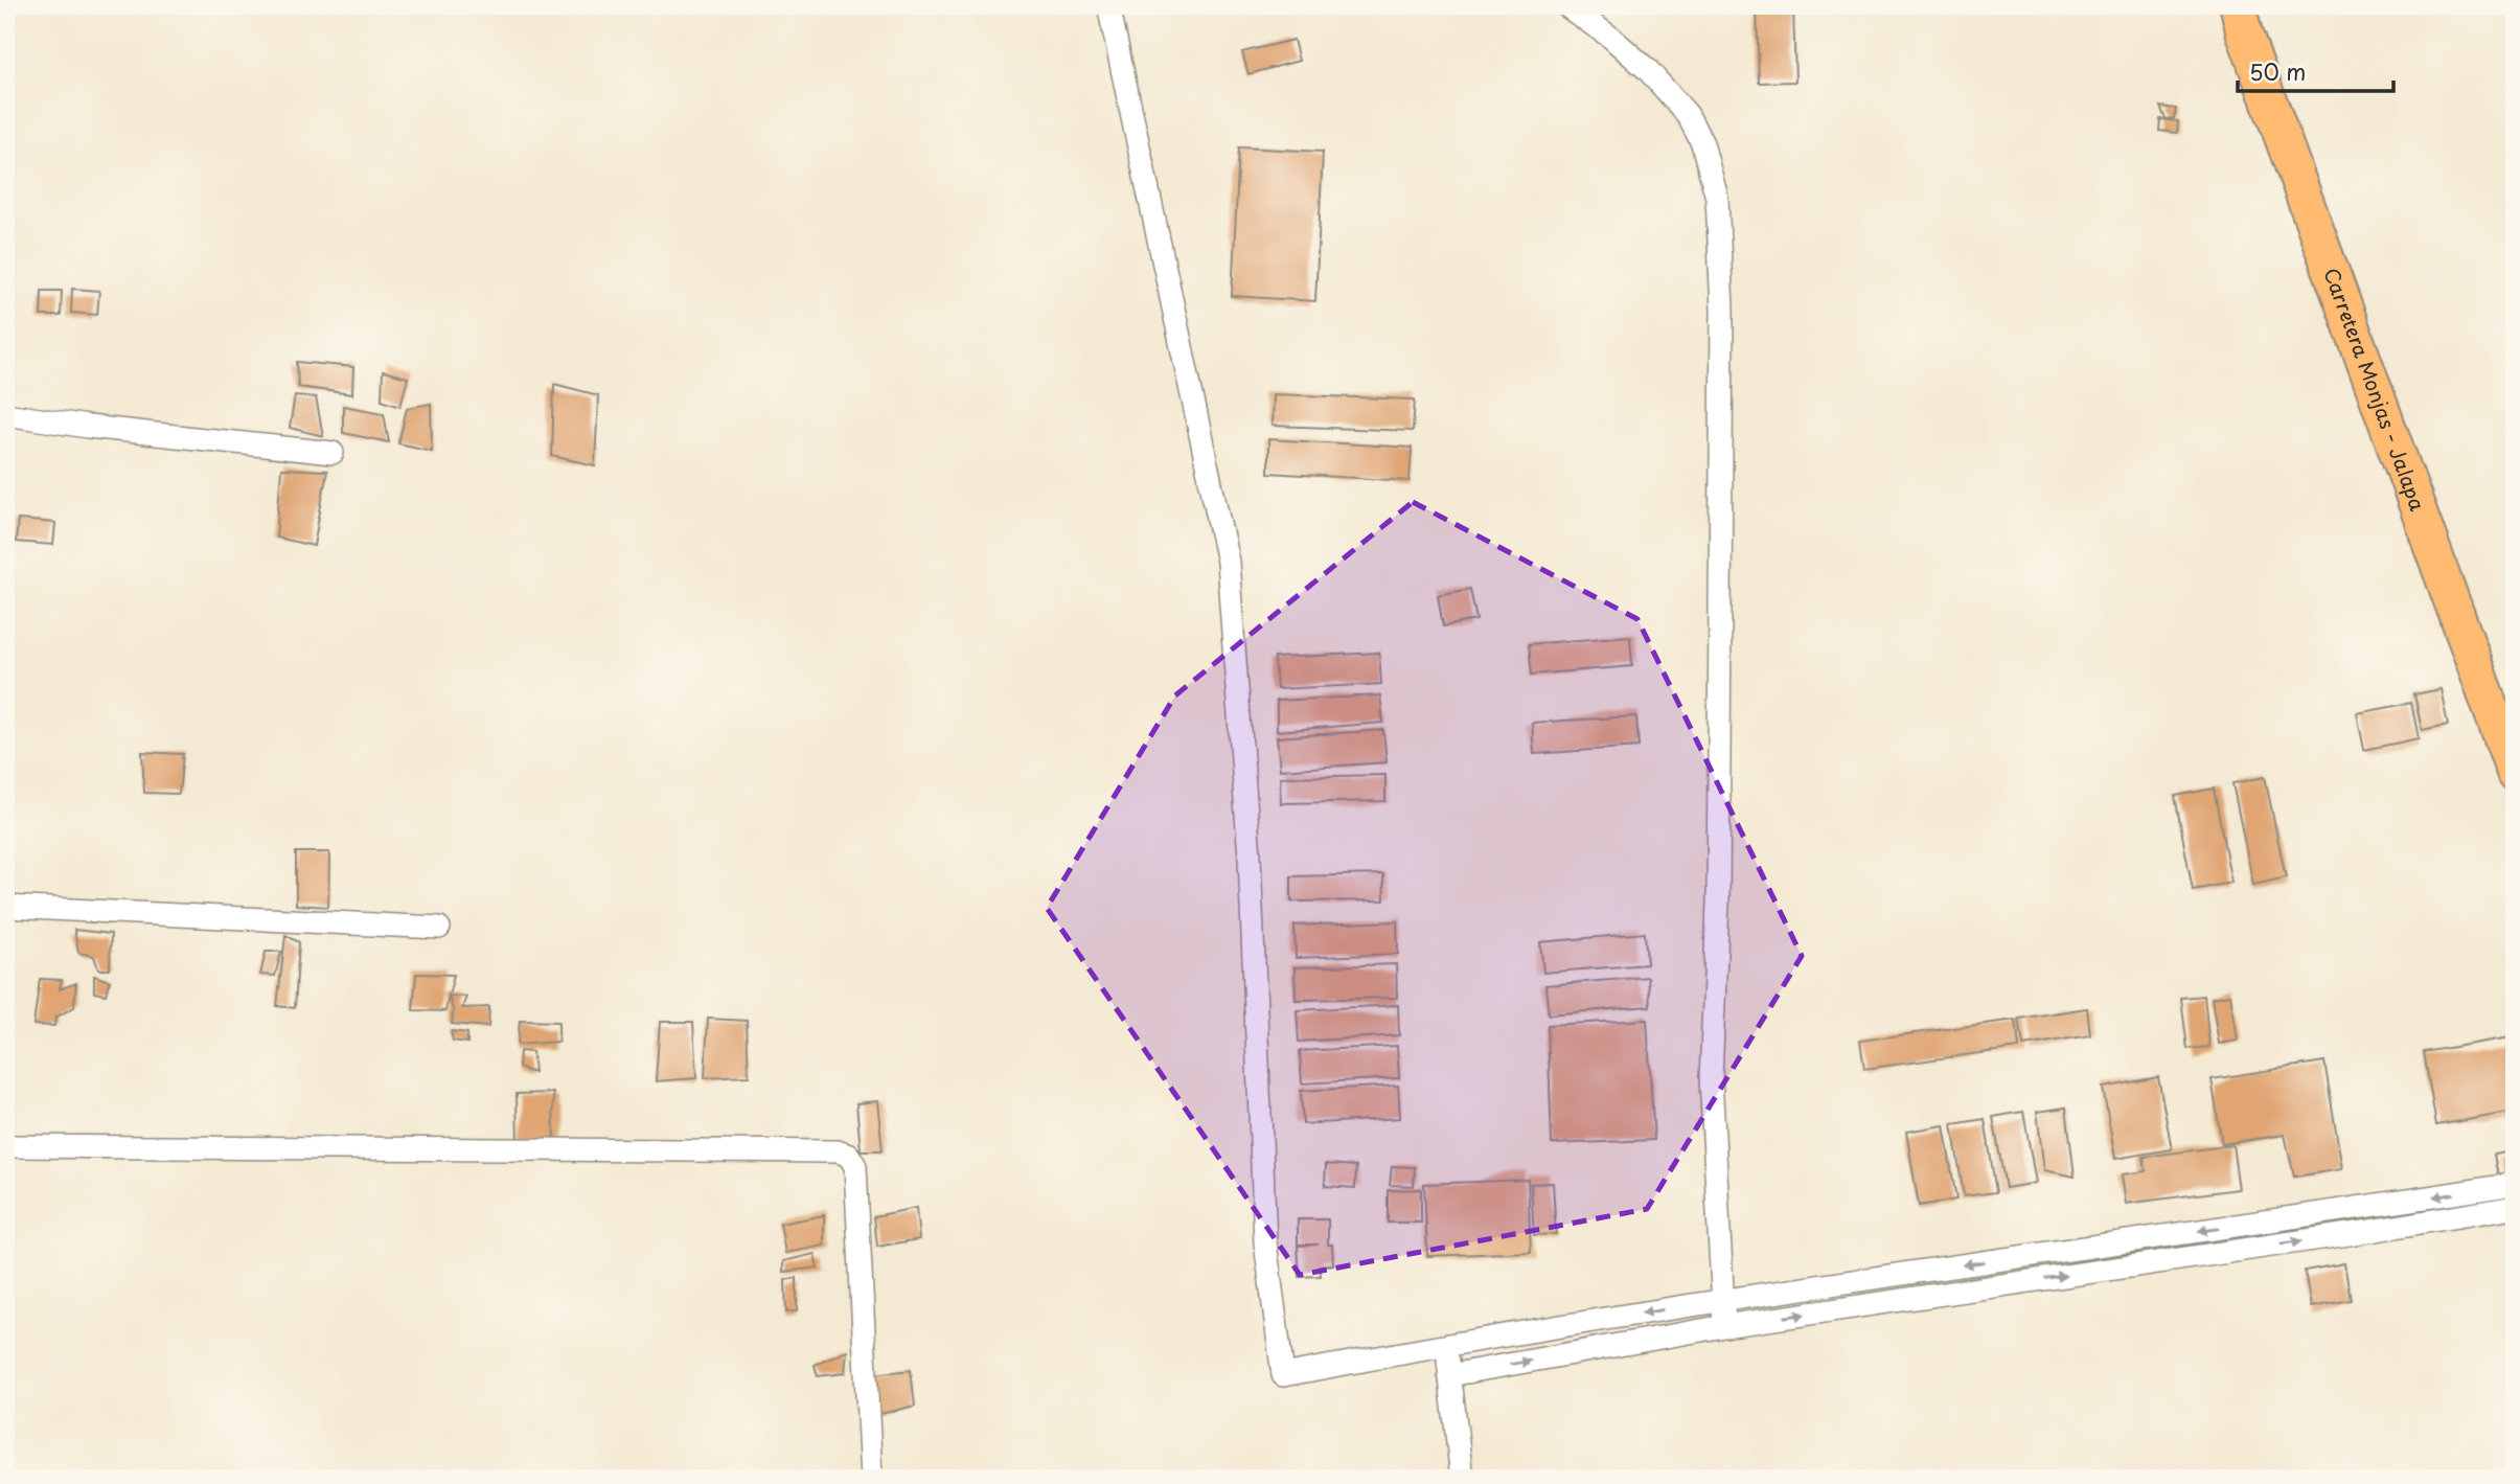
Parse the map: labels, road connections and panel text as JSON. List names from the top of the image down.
{
  "streets": {
    "main road": ["Carretera Monjas - Jalapa"]
  },
  "scale_bar": "50 m"
}
